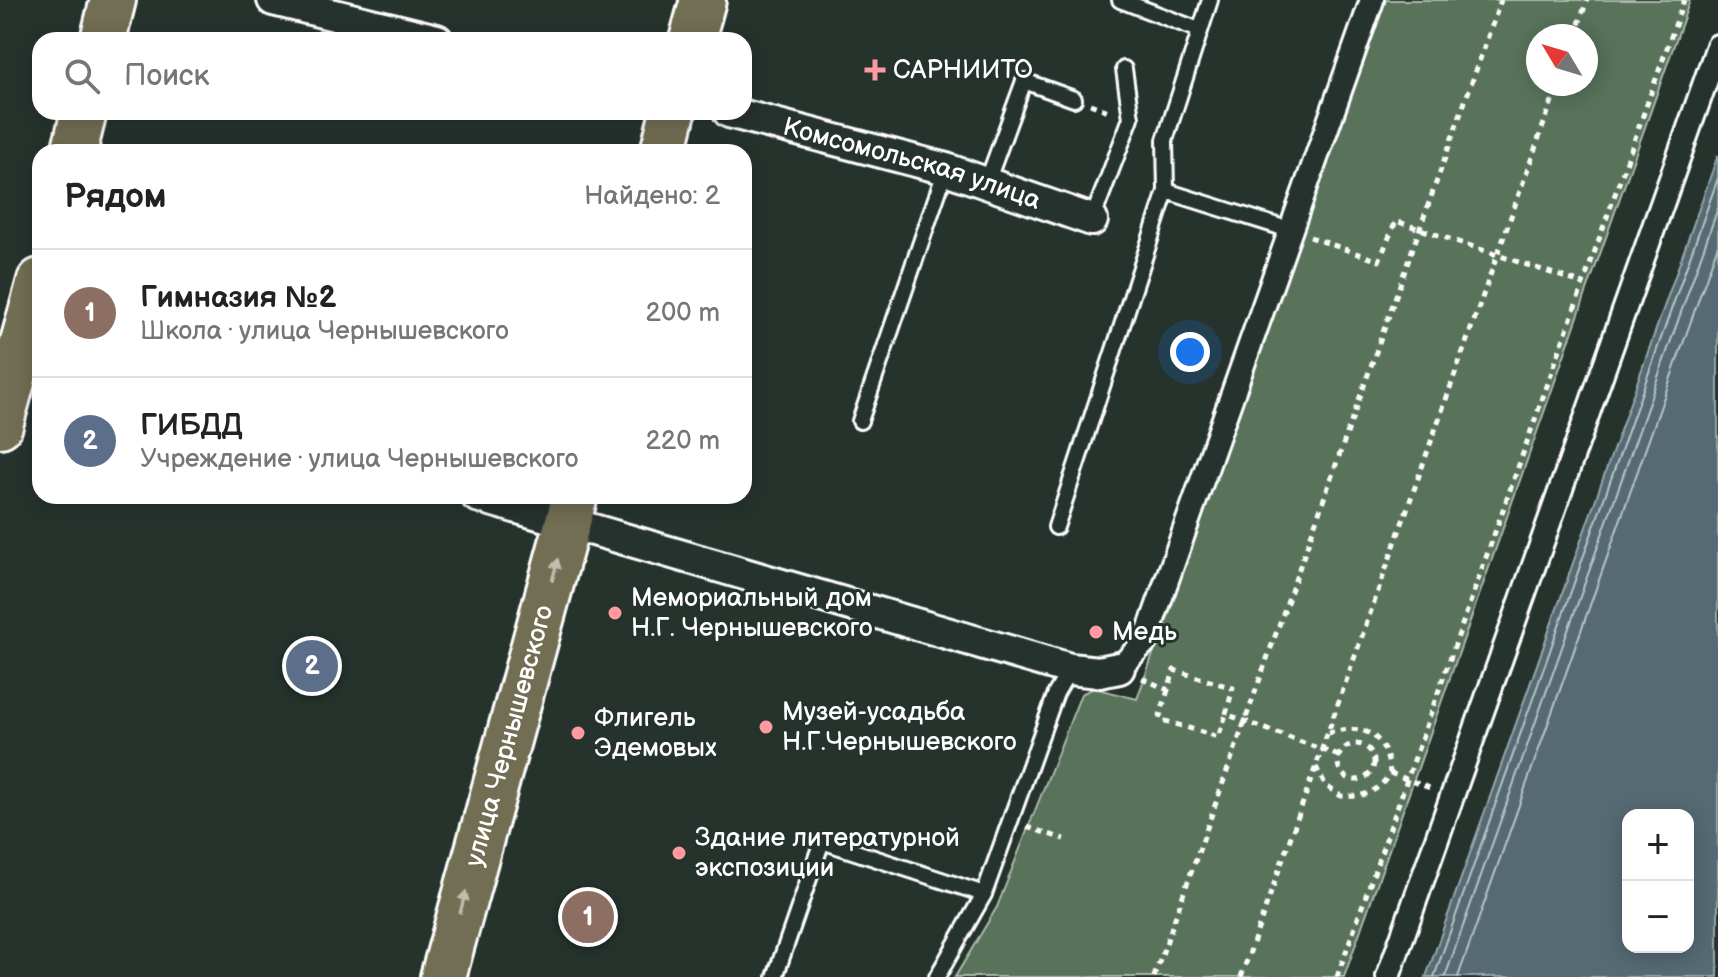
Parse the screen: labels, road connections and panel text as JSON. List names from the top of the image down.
{
  "streets": {
    "main road": ["улица Чернышевского"],
    "street": ["Комсомольская улица"]
  },
  "one_way": ["улица Чернышевского"],
  "places": {
    "health": ["САРНИИТО"],
    "other": [
      "Мемориальный дом Н.Г. Чернышевского",
      "Медь",
      "Музей-усадьба Н.Г.Чернышевского",
      "Флигель Эдемовых",
      "Здание литературной экспозиции"
    ]
  },
  "north": "top left",
  "page": {
    "search": "Поиск",
    "heading": ["Рядом", "Найдено: 2"],
    "list": [
      {
        "mark": "1",
        "name": "Гимназия №2",
        "note": "Школа · улица Чернышевского",
        "value": "200 m"
      },
      {
        "mark": "2",
        "name": "ГИБДД",
        "note": "Учреждение · улица Чернышевского",
        "value": "220 m"
      }
    ],
    "pins": ["2", "1"],
    "map_buttons": ["+", "−"]
  }
}
